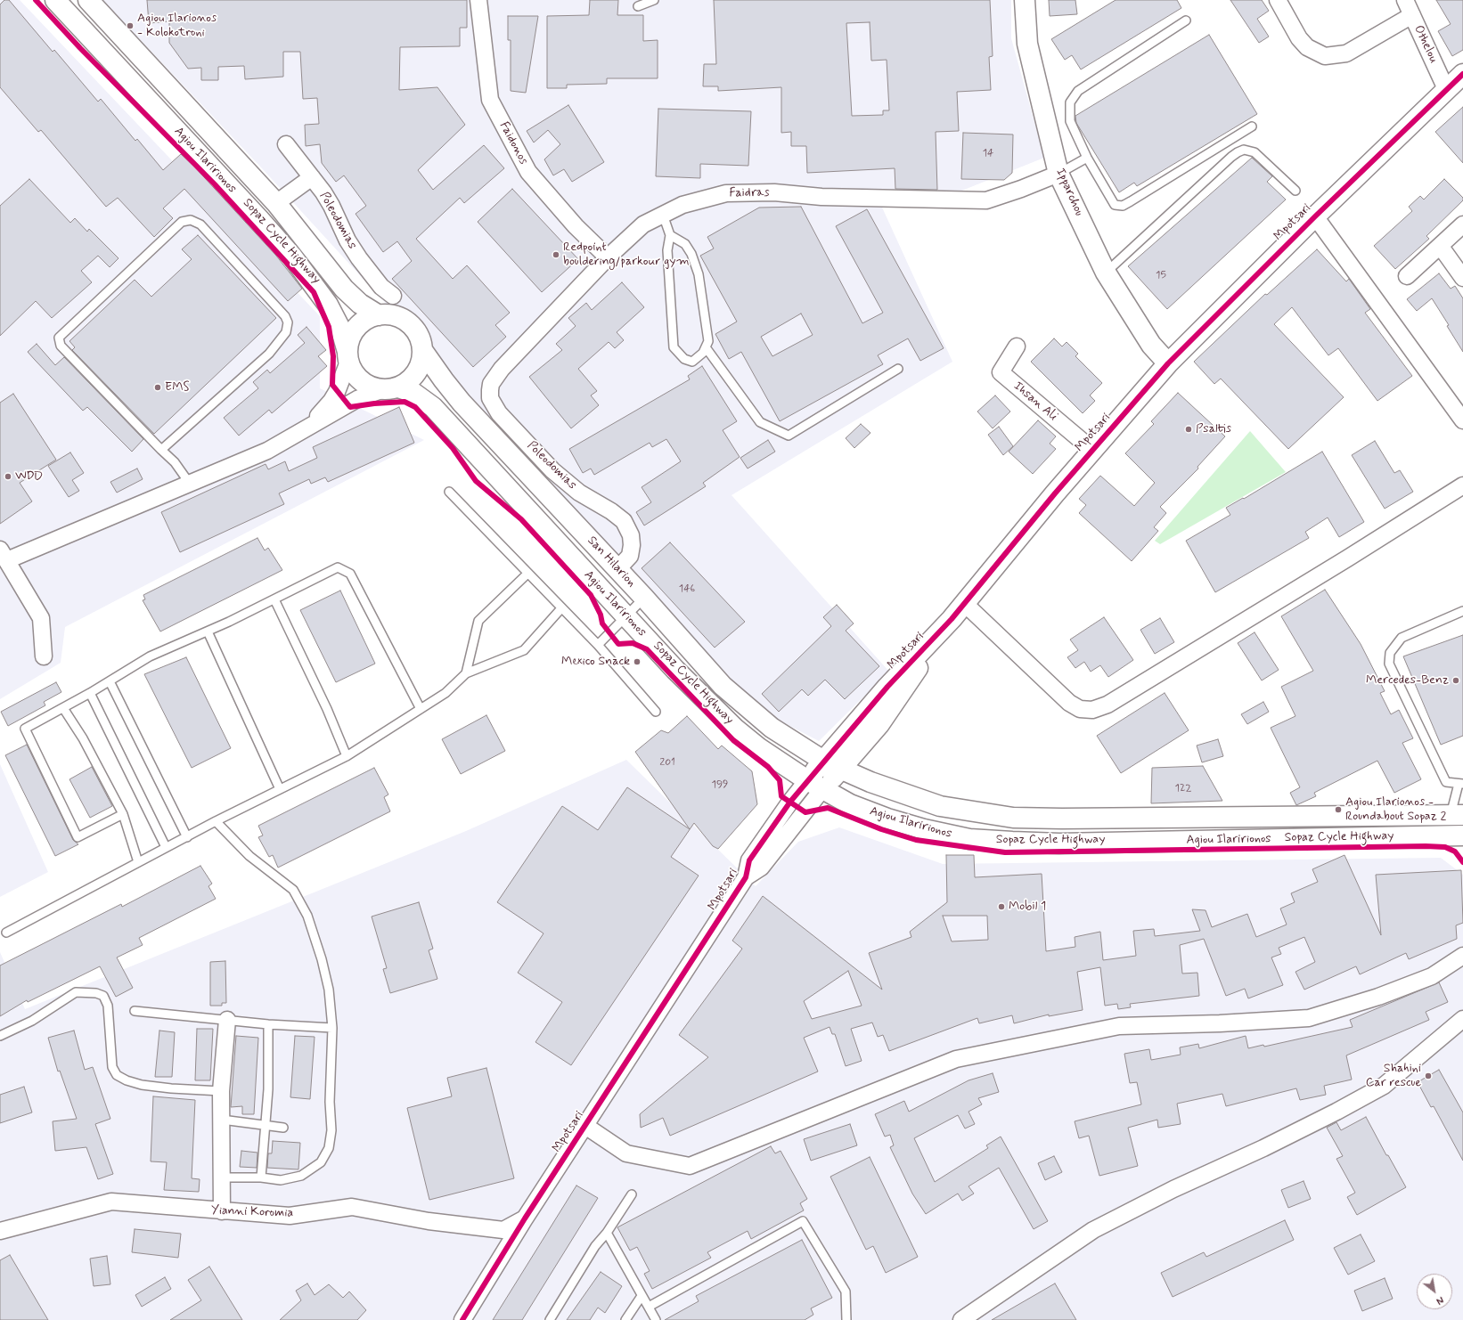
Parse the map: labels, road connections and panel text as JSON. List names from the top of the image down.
{
  "streets": {
    "main road": [
      "Agiou Ilaririonos",
      "Ipparchou",
      "Mpotsari",
      "San Hilarion"
    ],
    "street": [
      "Othelou",
      "Faidonos",
      "Faidras",
      "Poleodomias",
      "Ihsan Ali",
      "Yianni Koromia"
    ],
    "cycle path": ["Sopaz Cycle Highway"]
  },
  "crossings": [
    ["Othelou", "Mpotsari"],
    ["Faidonos", "Faidras"],
    ["Agiou Ilaririonos", "Poleodomias"],
    ["Agiou Ilaririonos", "Mpotsari"],
    ["Agiou Ilaririonos", "San Hilarion"],
    ["Ipparchou", "Faidras"],
    ["Ipparchou", "Mpotsari"],
    ["Faidras", "Poleodomias"],
    ["Poleodomias", "San Hilarion"],
    ["Mpotsari", "Ihsan Ali"],
    ["Mpotsari", "Yianni Koromia"]
  ],
  "places": [
    "Agiou Ilarionos - Kolokotroni",
    "Redpoint bouldering/parkour gym",
    "EMS",
    "Psaltis",
    "WDD",
    "Mexico Snack",
    "Mercedes-Benz",
    "Agiou Ilarionos - Roundabout Sopaz 2",
    "Mobil 1",
    "Shahini Car rescue"
  ],
  "house_numbers": [
    "14",
    "15",
    "146",
    "201",
    "199",
    "122"
  ],
  "north": "bottom right"
}
